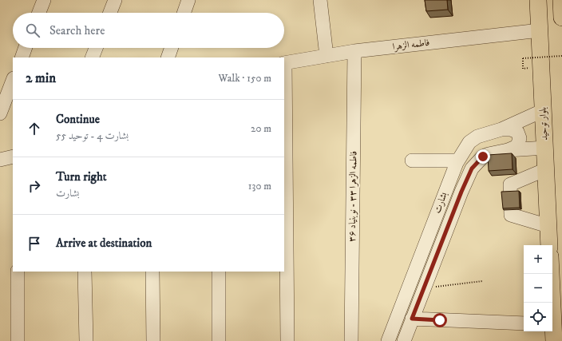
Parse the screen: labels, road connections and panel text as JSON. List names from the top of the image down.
{
  "streets": {
    "main road": ["بلوار توحید"],
    "street": ["فاطمه الزهرا", "فاطمه الزهرا ۳۳ - نوبنیاد ۳۶", "بشارت"]
  },
  "crossings": [
    ["فاطمه الزهرا", "بلوار توحید"],
    ["فاطمه الزهرا", "فاطمه الزهرا ۳۳ - نوبنیاد ۳۶"],
    ["بلوار توحید", "بشارت"]
  ],
  "page": {
    "search": "Search here",
    "heading": ["2 min", "Walk · 150 m"],
    "list": [
      ["Continue", "بشارت 4 - توحید 55", "20 m"],
      ["Turn right", "بشارت", "130 m"],
      "Arrive at destination"
    ],
    "map_buttons": ["+", "−"]
  }
}
